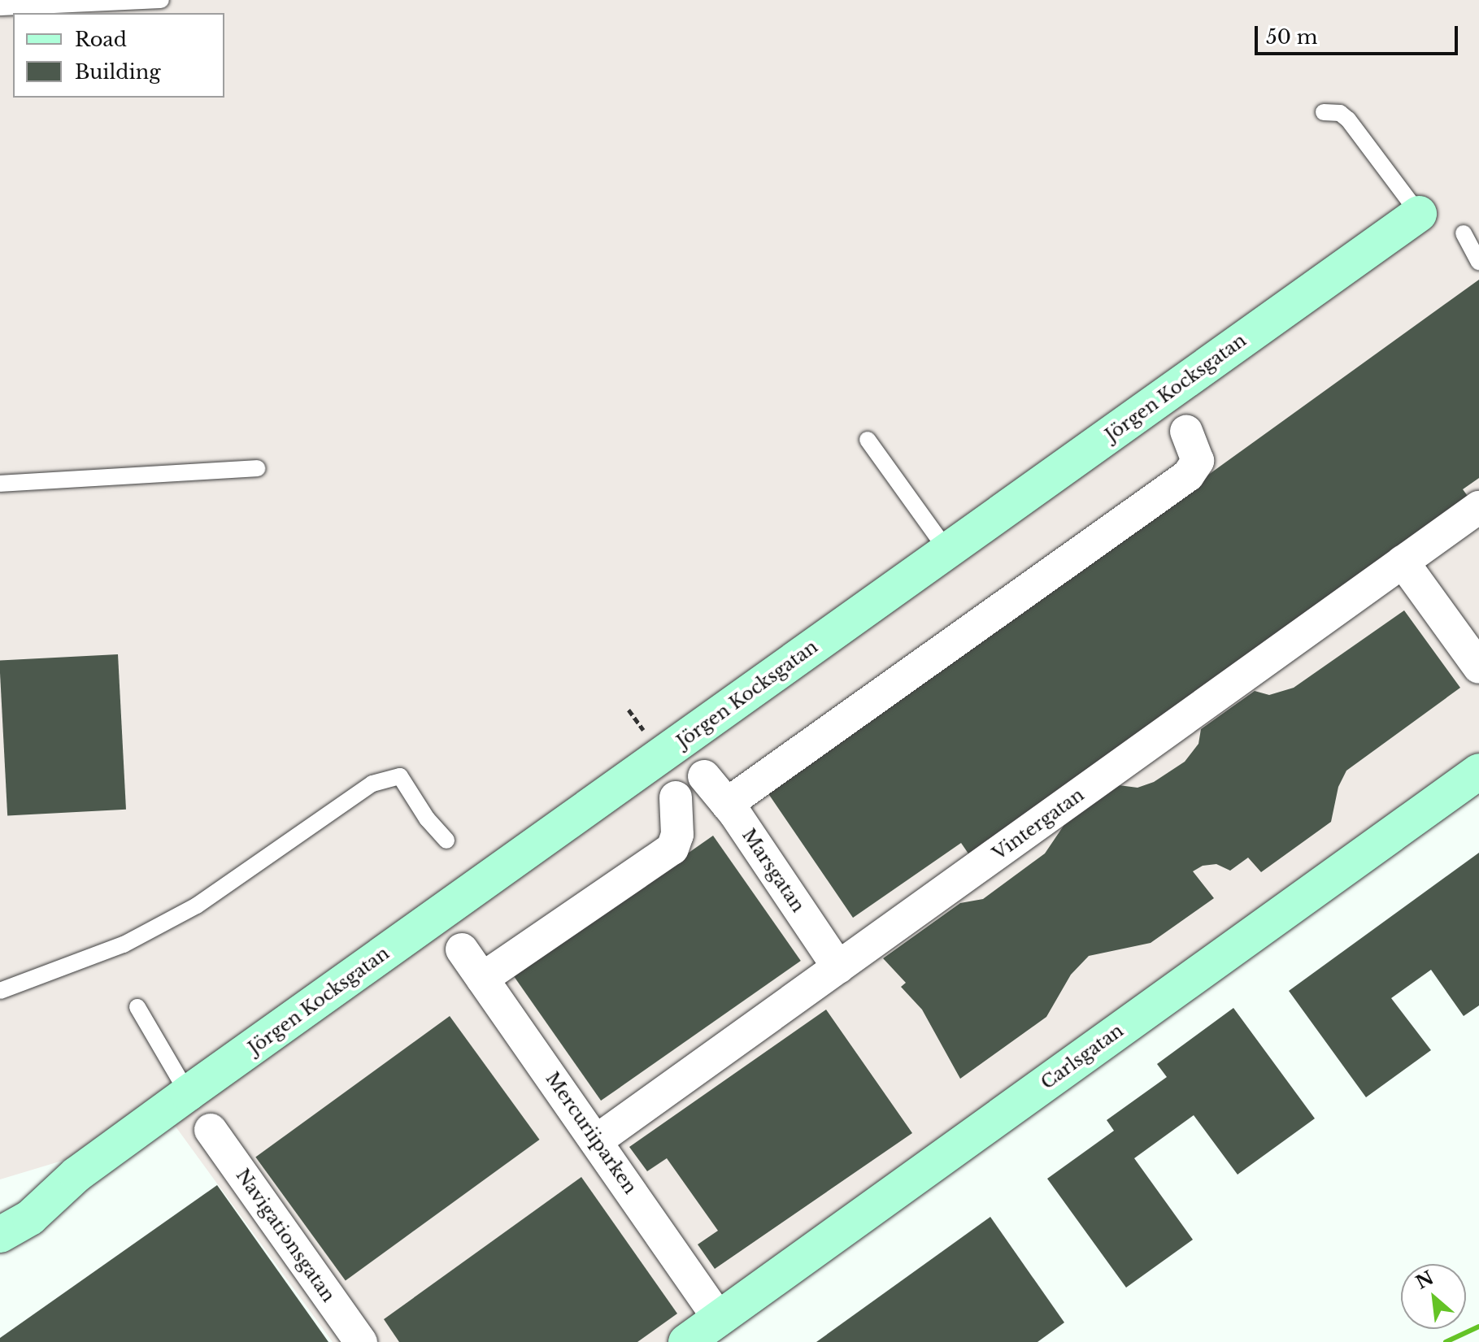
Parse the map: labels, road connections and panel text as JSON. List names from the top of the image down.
{
  "streets": {
    "street": [
      "Jörgen Kocksgatan",
      "Vintergatan",
      "Marsgatan",
      "Carlsgatan",
      "Mercuriiparken",
      "Navigationsgatan"
    ]
  },
  "crossings": [
    ["Vintergatan", "Marsgatan"],
    ["Vintergatan", "Mercuriiparken"],
    ["Carlsgatan", "Mercuriiparken"]
  ],
  "legend": ["Road", "Building"],
  "scale_bar": "50 m",
  "north": "top left"
}
